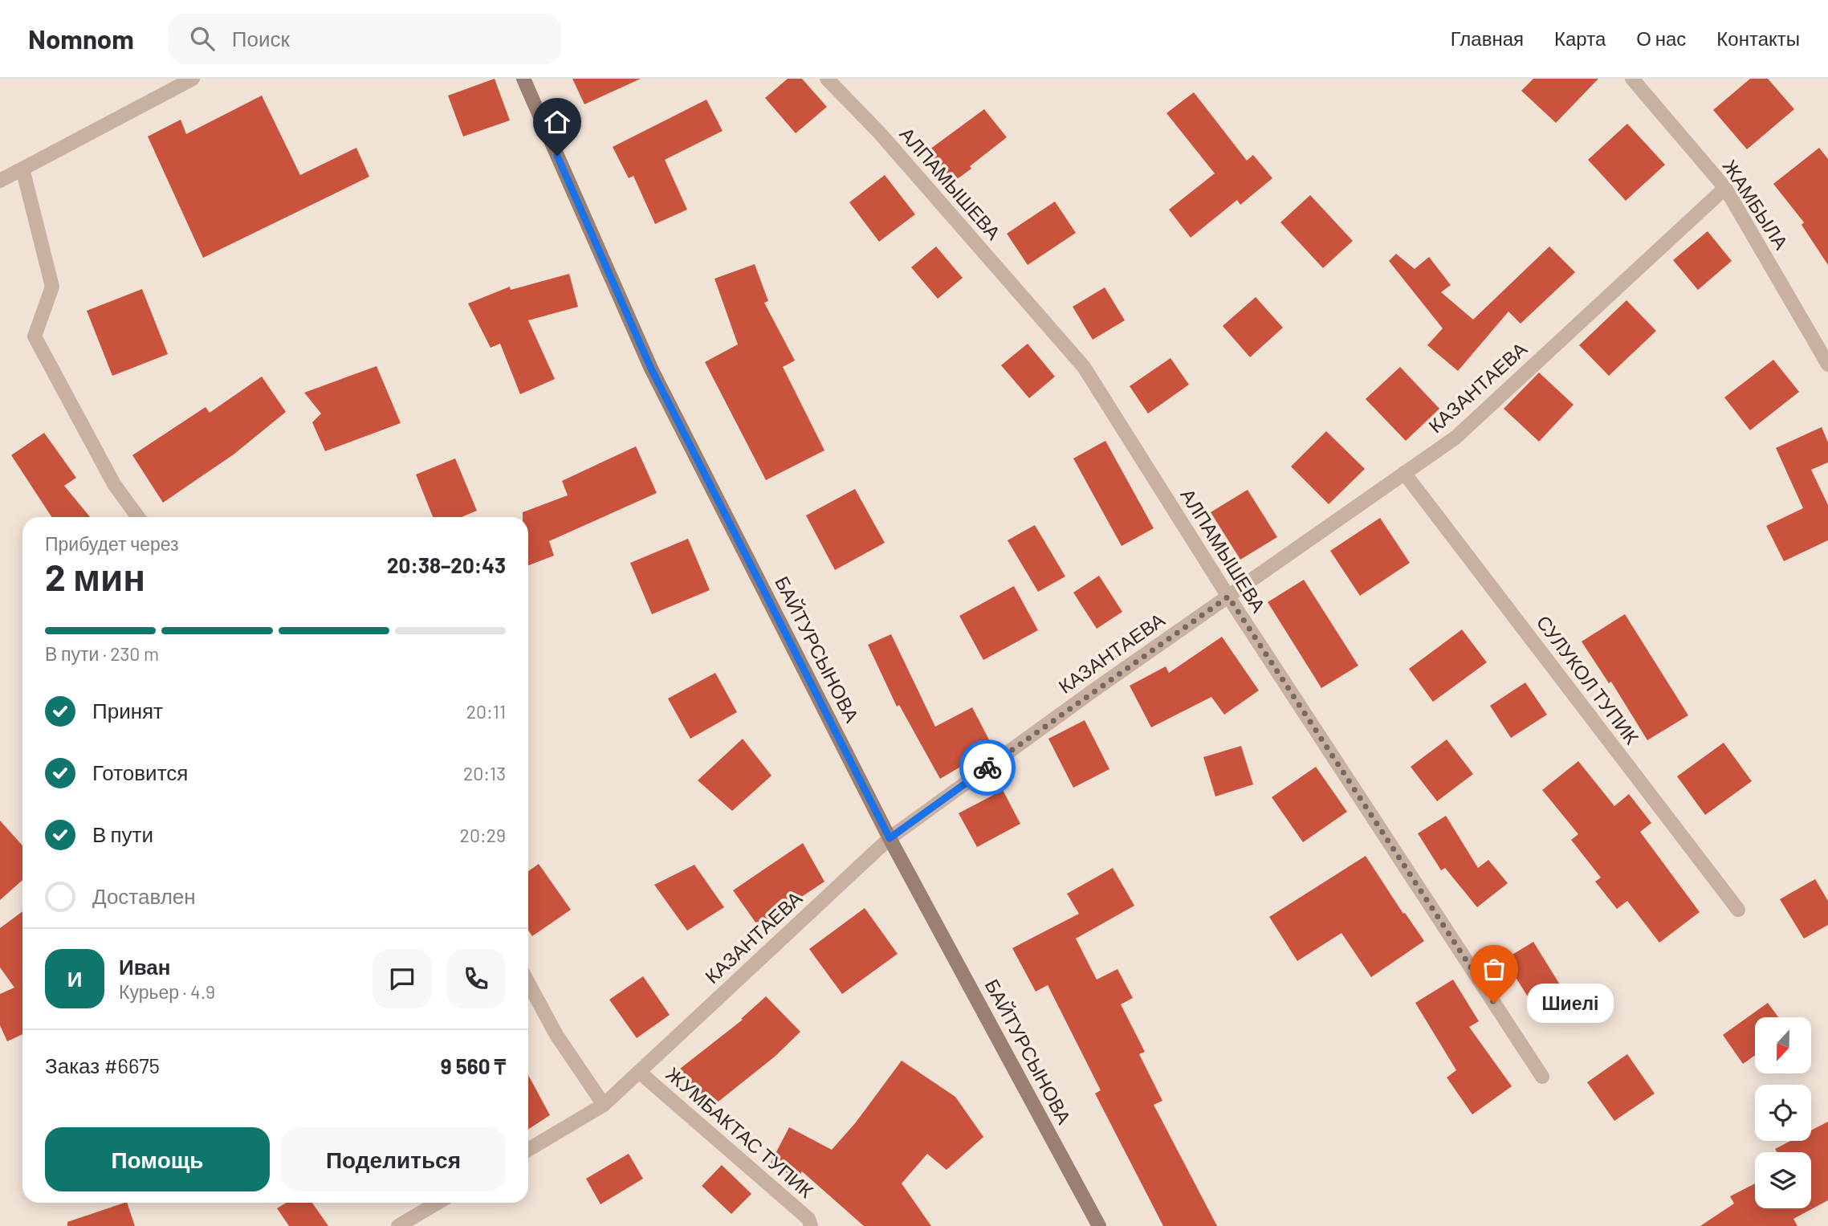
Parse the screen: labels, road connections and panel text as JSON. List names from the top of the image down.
{
  "streets": {
    "main road": ["БАЙТУРСЫНОВА"],
    "street": [
      "АЛПАМЫШЕВА",
      "ЖАМБЫЛА",
      "КАЗАНТАЕВА",
      "СУЛУКОЛ ТУПИК",
      "ЖУМБАКТАС ТУПИК"
    ]
  },
  "crossings": [
    ["АЛПАМЫШЕВА", "КАЗАНТАЕВА"],
    ["ЖАМБЫЛА", "КАЗАНТАЕВА"],
    ["КАЗАНТАЕВА", "БАЙТУРСЫНОВА"],
    ["КАЗАНТАЕВА", "СУЛУКОЛ ТУПИК"],
    ["КАЗАНТАЕВА", "ЖУМБАКТАС ТУПИК"]
  ],
  "places": ["Шиелі"],
  "north": "bottom",
  "page": {
    "header": "Nomnom",
    "search": "Поиск",
    "nav": [
      "Главная",
      "Карта",
      "О нас",
      "Контакты"
    ],
    "heading": ["2 мин", "Прибудет через", "20:38–20:43"],
    "panel": [
      "Иван",
      "Курьер · 4.9",
      "Заказ #6675",
      "9 560 ₸"
    ],
    "bar": "В пути · 230 m",
    "list": [
      ["Принят", "20:11"],
      ["Готовится", "20:13"],
      ["В пути", "20:29"],
      "Доставлен"
    ],
    "round": "И",
    "bubble": "Шиелі",
    "buttons": ["Помощь", "Поделиться"]
  }
}
